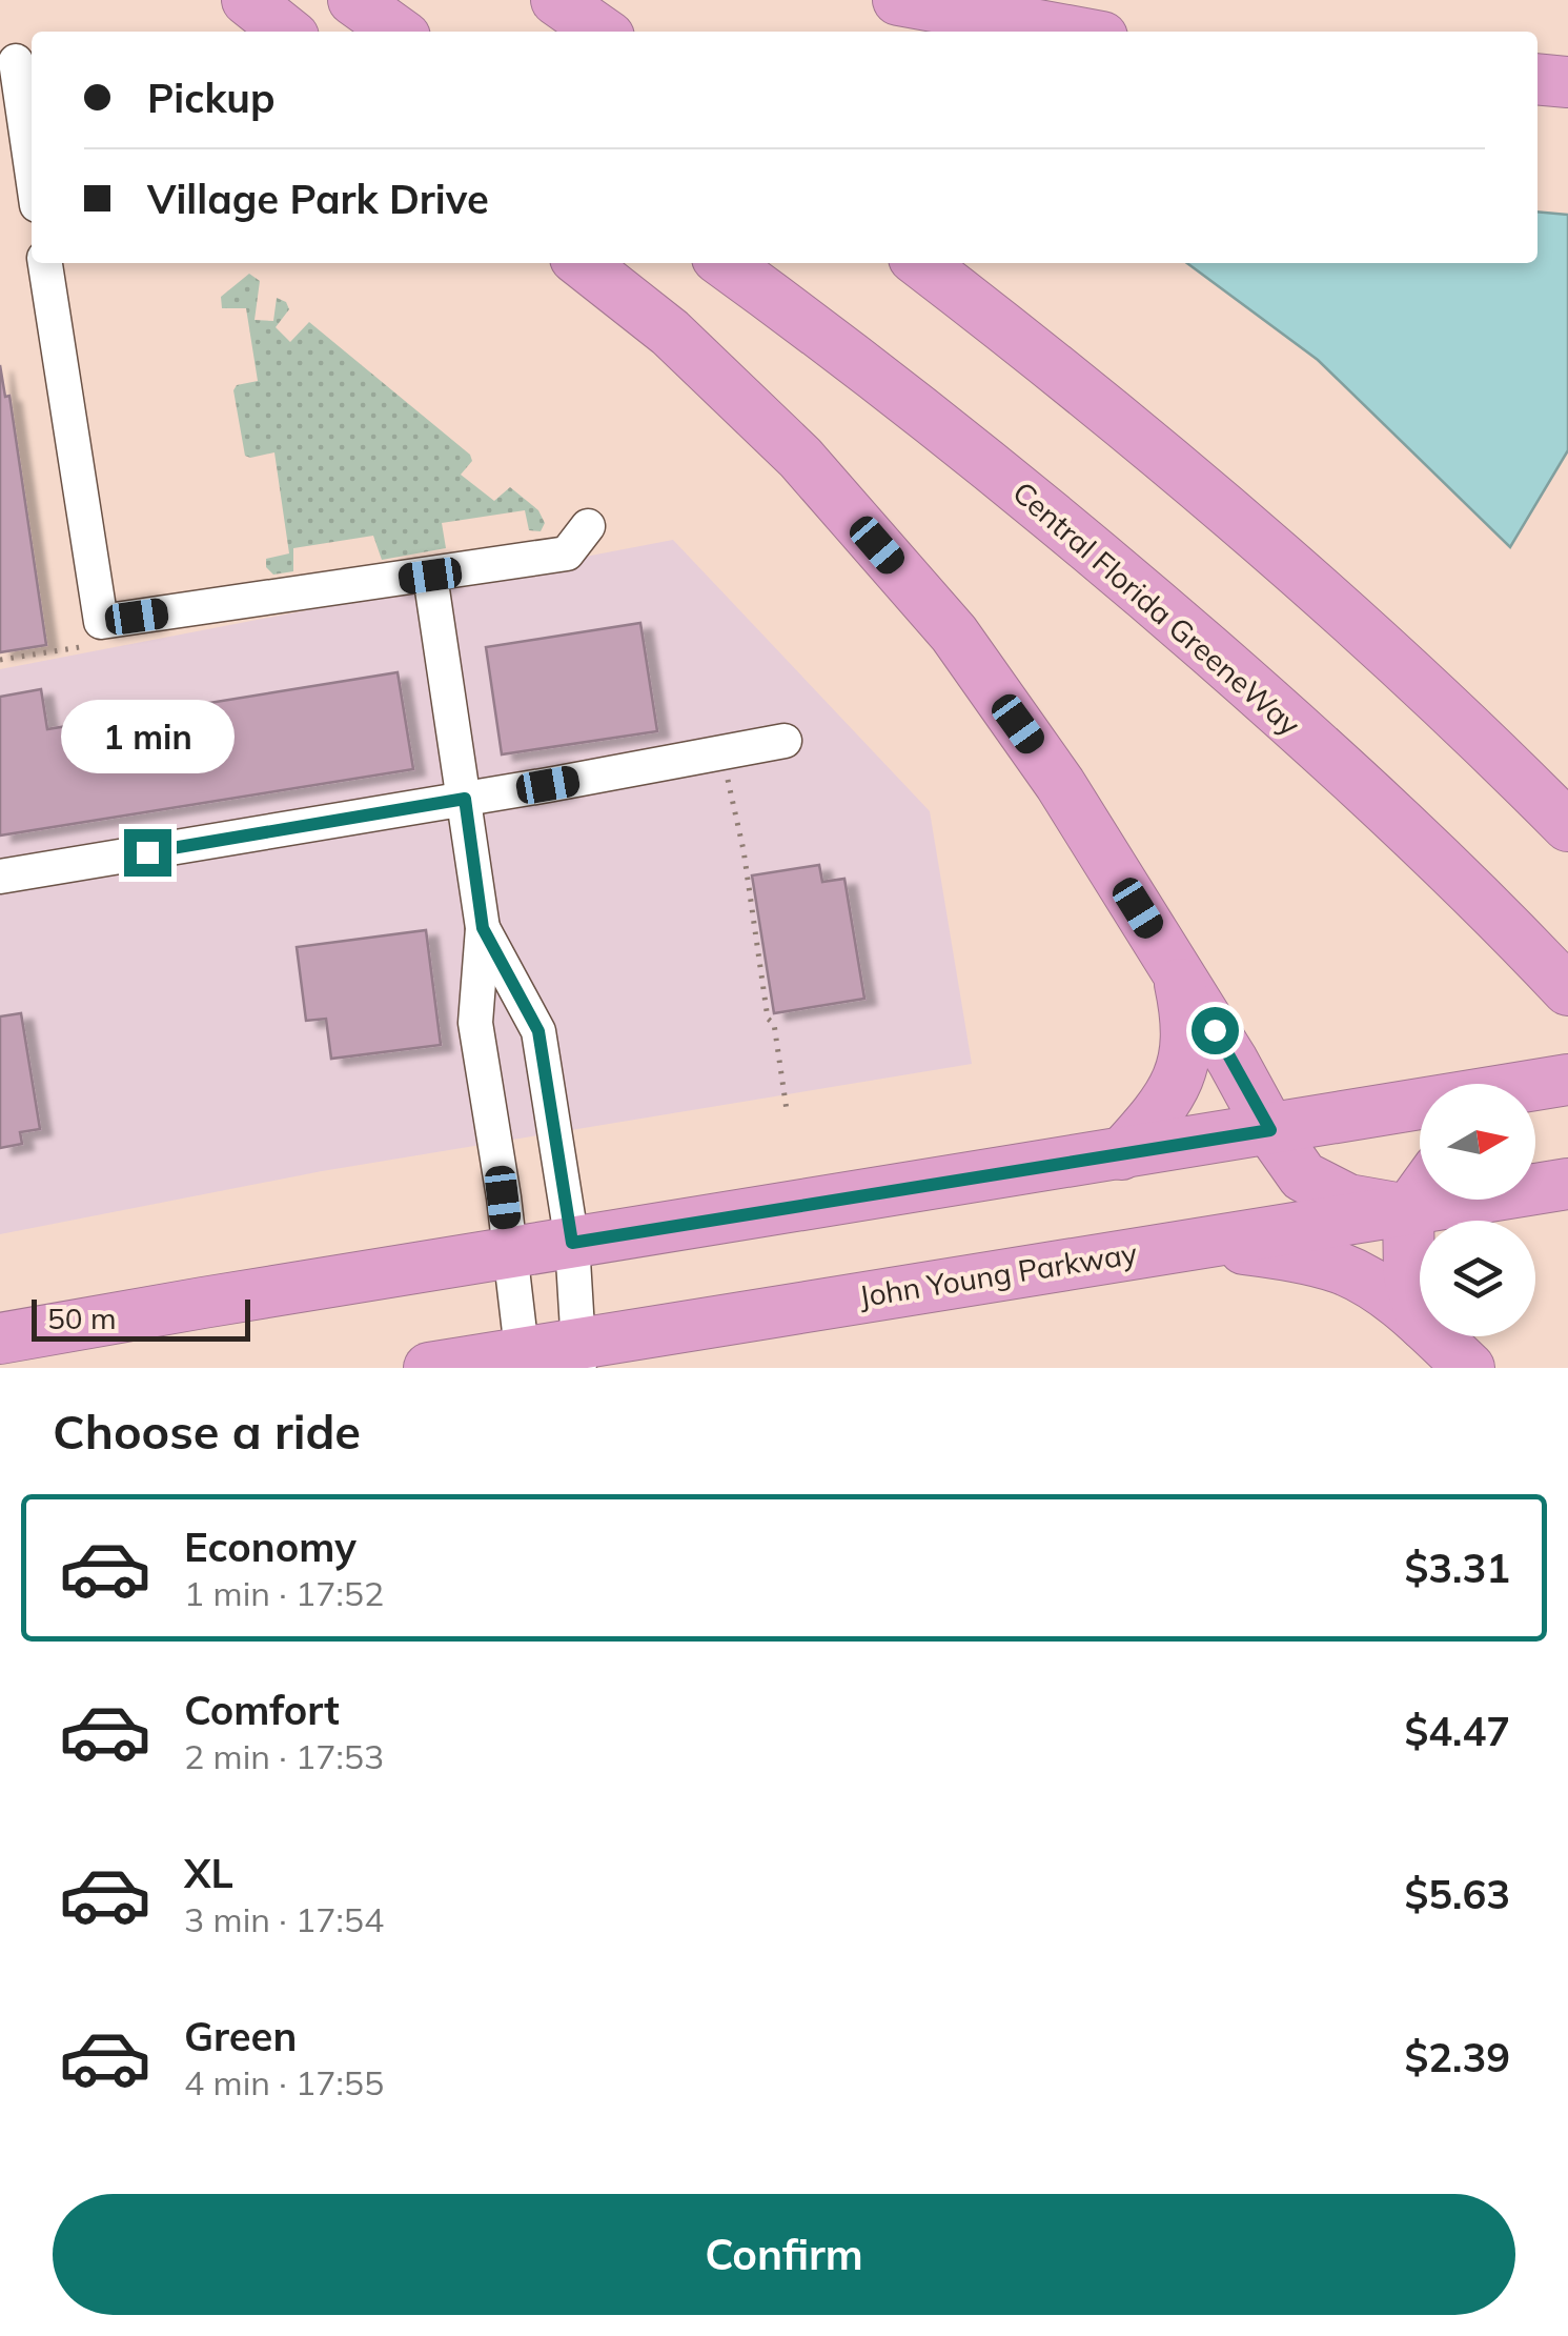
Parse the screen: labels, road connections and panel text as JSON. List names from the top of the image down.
{
  "streets": {
    "highway": ["Central Florida GreeneWay", "John Young Parkway"]
  },
  "scale_bar": "50 m",
  "north": "right",
  "page": {
    "banner": ["Pickup", "Village Park Drive"],
    "bubble": "1 min",
    "scale": "50 m",
    "heading": "Choose a ride",
    "list": [
      {
        "name": "Economy",
        "note": "1 min · 17:52",
        "value": "$3.31"
      },
      {
        "name": "Comfort",
        "note": "2 min · 17:53",
        "value": "$4.47"
      },
      {
        "name": "XL",
        "note": "3 min · 17:54",
        "value": "$5.63"
      },
      {
        "name": "Green",
        "note": "4 min · 17:55",
        "value": "$2.39"
      }
    ],
    "buttons": "Confirm"
  }
}
